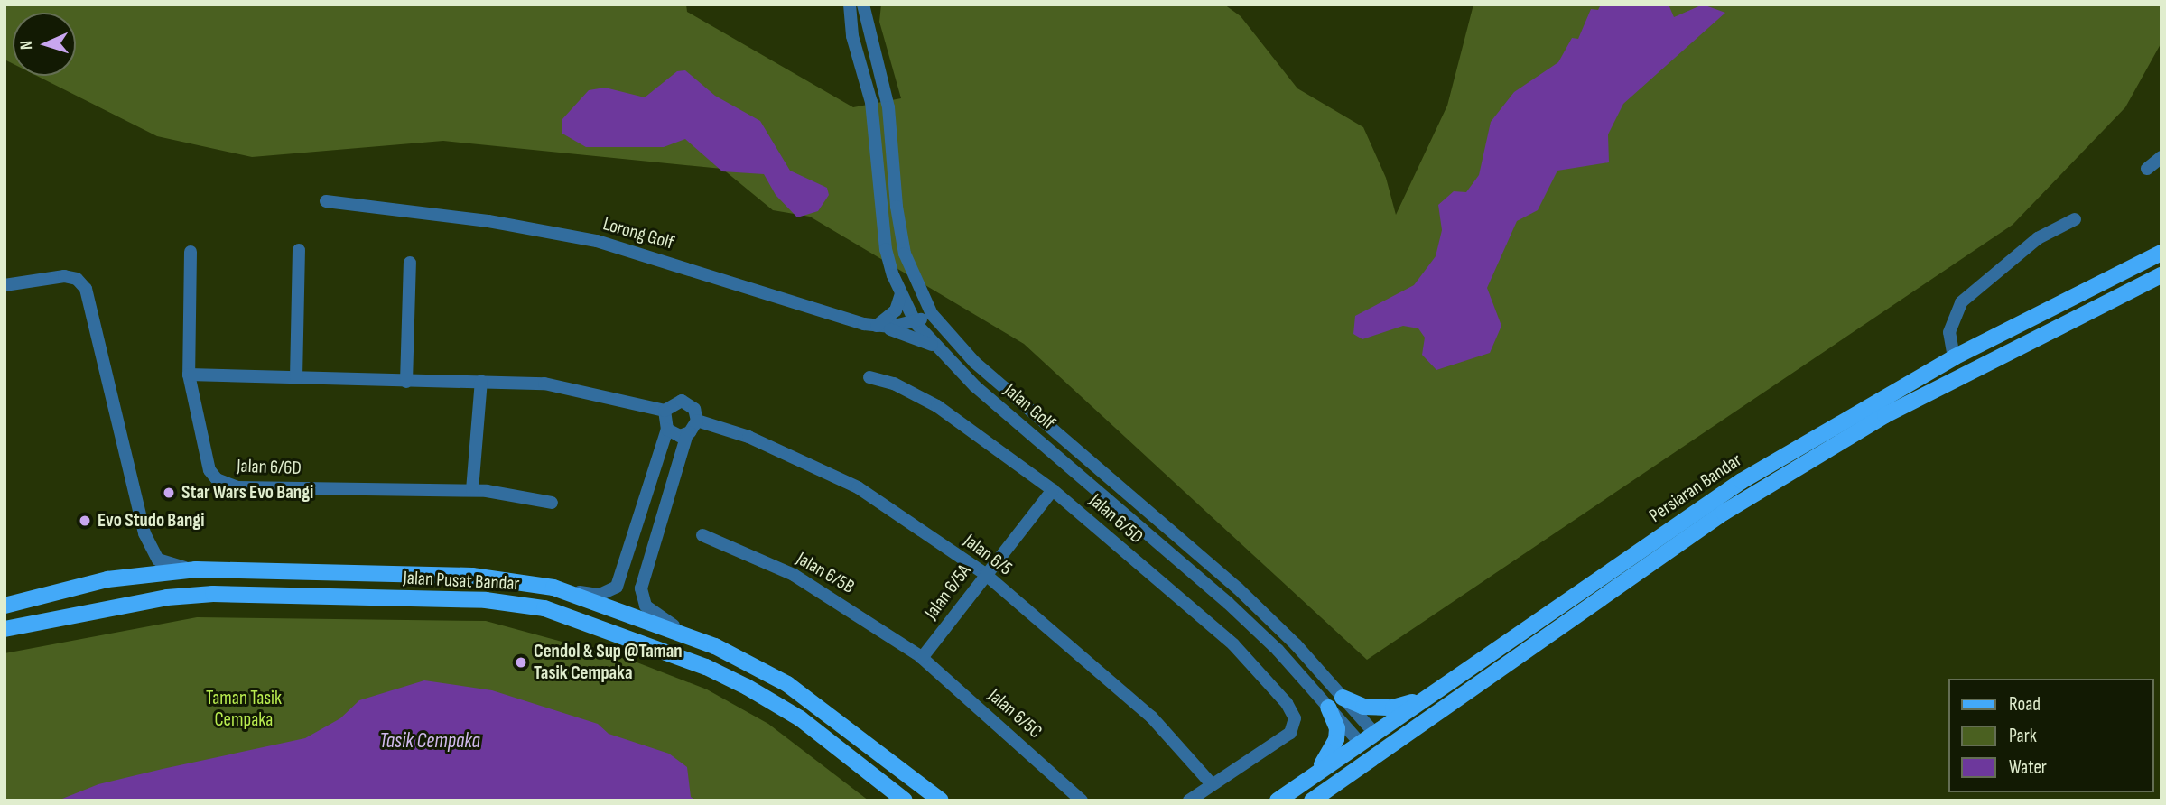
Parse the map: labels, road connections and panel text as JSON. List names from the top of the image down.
{
  "streets": {
    "main road": ["Persiaran Bandar", "Jalan Pusat Bandar"],
    "street": [
      "Lorong Golf",
      "Jalan Golf",
      "Jalan 6/6D",
      "Jalan 6/5D",
      "Jalan 6/5",
      "Jalan 6/5B",
      "Jalan 6/5A",
      "Jalan 6/5C"
    ]
  },
  "crossings": [
    ["Lorong Golf", "Jalan Golf"],
    ["Jalan Golf", "Persiaran Bandar"],
    ["Jalan 6/5D", "Jalan 6/5"],
    ["Jalan 6/5D", "Jalan 6/5A"],
    ["Jalan 6/5", "Jalan 6/5A"],
    ["Jalan 6/5B", "Jalan 6/5A"],
    ["Jalan 6/5B", "Jalan 6/5C"],
    ["Jalan 6/5A", "Jalan 6/5C"]
  ],
  "water": ["Tasik Cempaka"],
  "parks": ["Taman Tasik Cempaka"],
  "places": ["Star Wars Evo Bangi", "Evo Studo Bangi", "Cendol & Sup @Taman Tasik Cempaka"],
  "legend": ["Road", "Park", "Water"],
  "north": "left"
}
